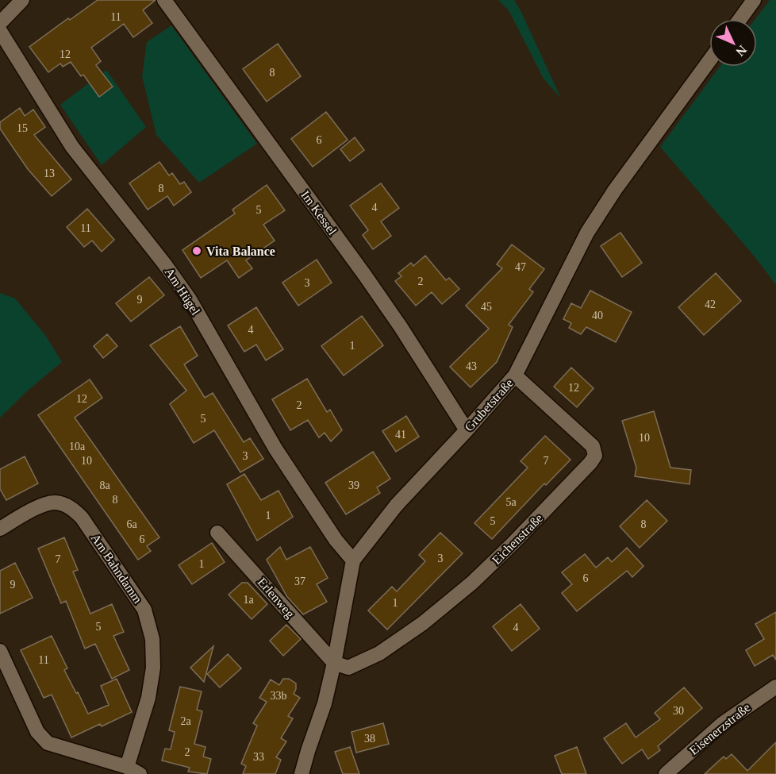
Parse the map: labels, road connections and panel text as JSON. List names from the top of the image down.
{
  "streets": {
    "street": [
      "Im Kessel",
      "Am Hügel",
      "Grubetstraße",
      "Eichenstraße",
      "Am Bahndamm",
      "Erlenweg",
      "Eisenerzstraße"
    ]
  },
  "crossings": [
    ["Im Kessel", "Grubetstraße"],
    ["Am Hügel", "Grubetstraße"],
    ["Grubetstraße", "Eichenstraße"],
    ["Grubetstraße", "Erlenweg"],
    ["Eichenstraße", "Erlenweg"]
  ],
  "places": ["Vita Balance"],
  "house_numbers": [
    "11",
    "12",
    "8",
    "15",
    "6",
    "13",
    "8",
    "4",
    "5",
    "11",
    "47",
    "2",
    "3",
    "9",
    "42",
    "45",
    "40",
    "4",
    "1",
    "43",
    "12",
    "12",
    "2",
    "5",
    "41",
    "10",
    "10a",
    "3",
    "10",
    "7",
    "8a",
    "39",
    "8",
    "5a",
    "1",
    "5",
    "6a",
    "8",
    "6",
    "3",
    "7",
    "1",
    "6",
    "37",
    "9",
    "1a",
    "1",
    "5",
    "4",
    "11",
    "33b",
    "30",
    "2a",
    "38",
    "2",
    "33"
  ],
  "north": "bottom right"
}
